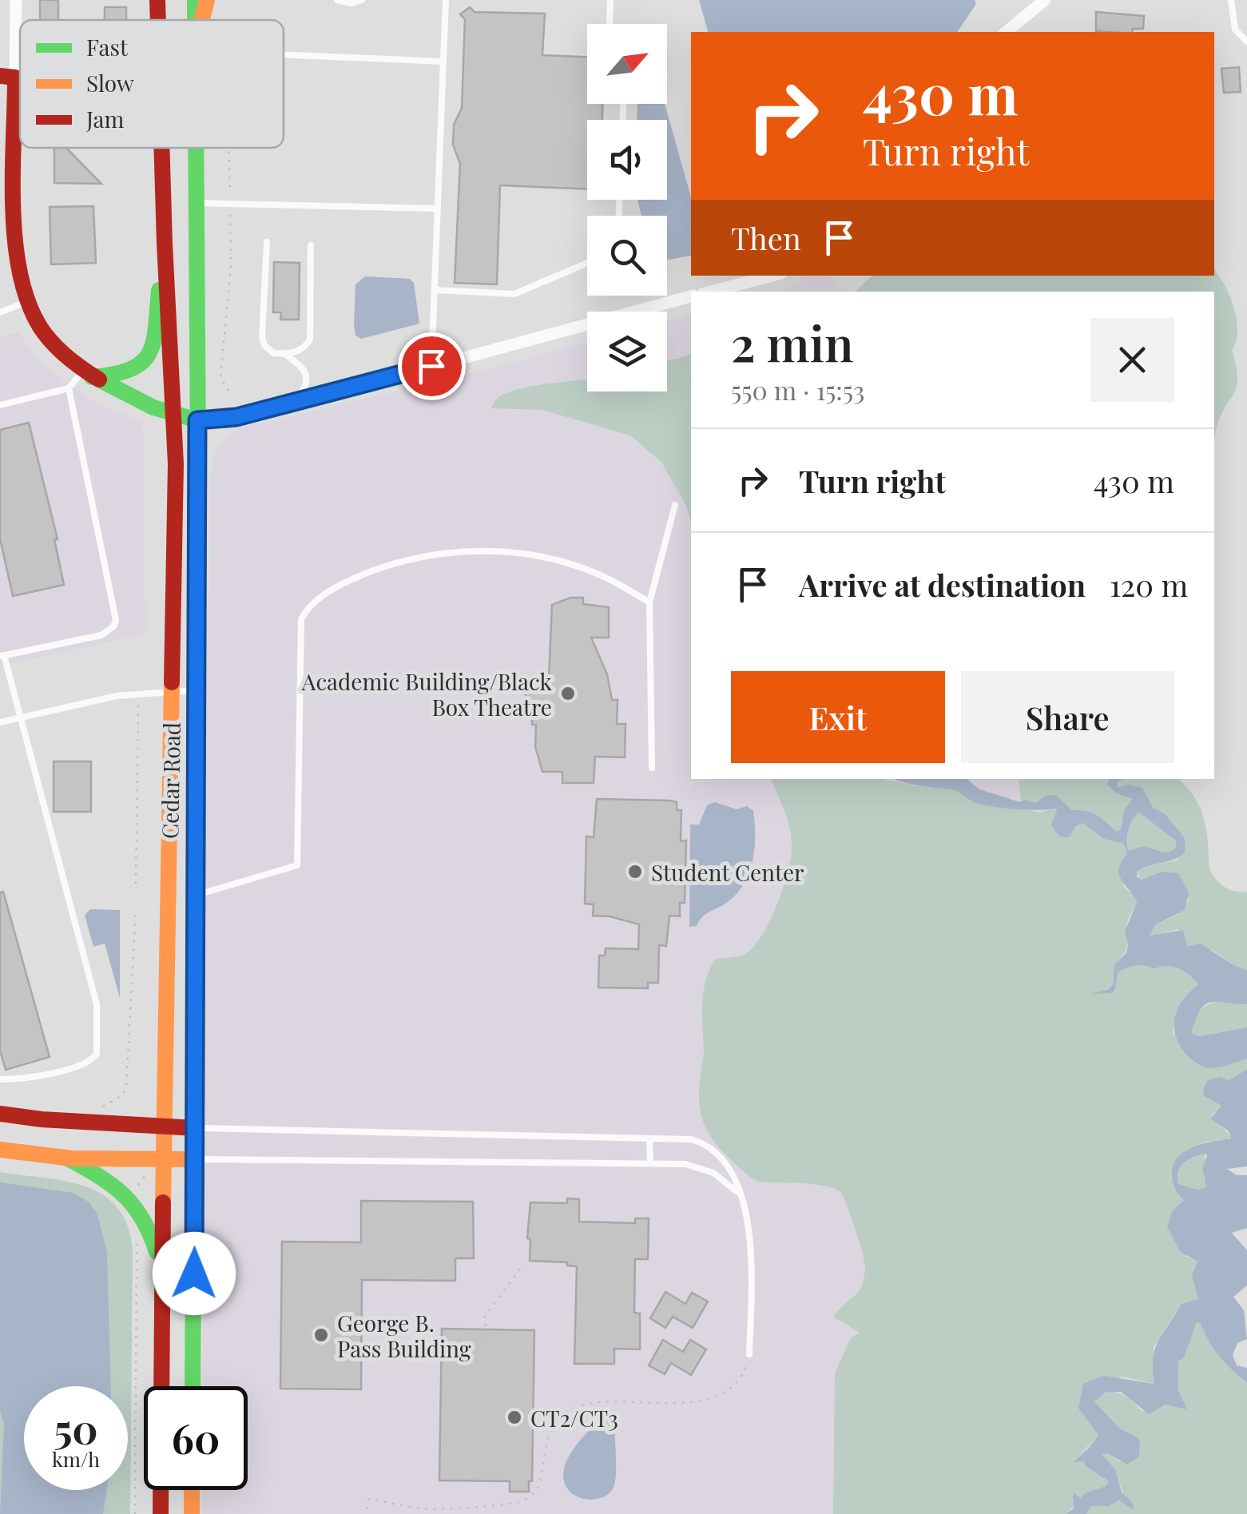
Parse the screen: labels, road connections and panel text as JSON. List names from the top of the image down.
{
  "streets": {
    "main road": ["Cedar Road"]
  },
  "places": [
    "Academic Building/Black Box Theatre",
    "Student Center",
    "George B. Pass Building",
    "CT2/CT3"
  ],
  "legend": ["Fast", "Slow", "Jam"],
  "north": "top right",
  "page": {
    "turn": ["430 m", "Turn right"],
    "then": "Then",
    "heading": ["2 min", "550 m · 15:53"],
    "list": [
      {
        "name": "Turn right",
        "value": "430 m"
      },
      {
        "name": "Arrive at destination",
        "value": "120 m"
      }
    ],
    "buttons": ["Exit", "Share"],
    "speed": "50 km/h",
    "limit": "60"
  }
}
